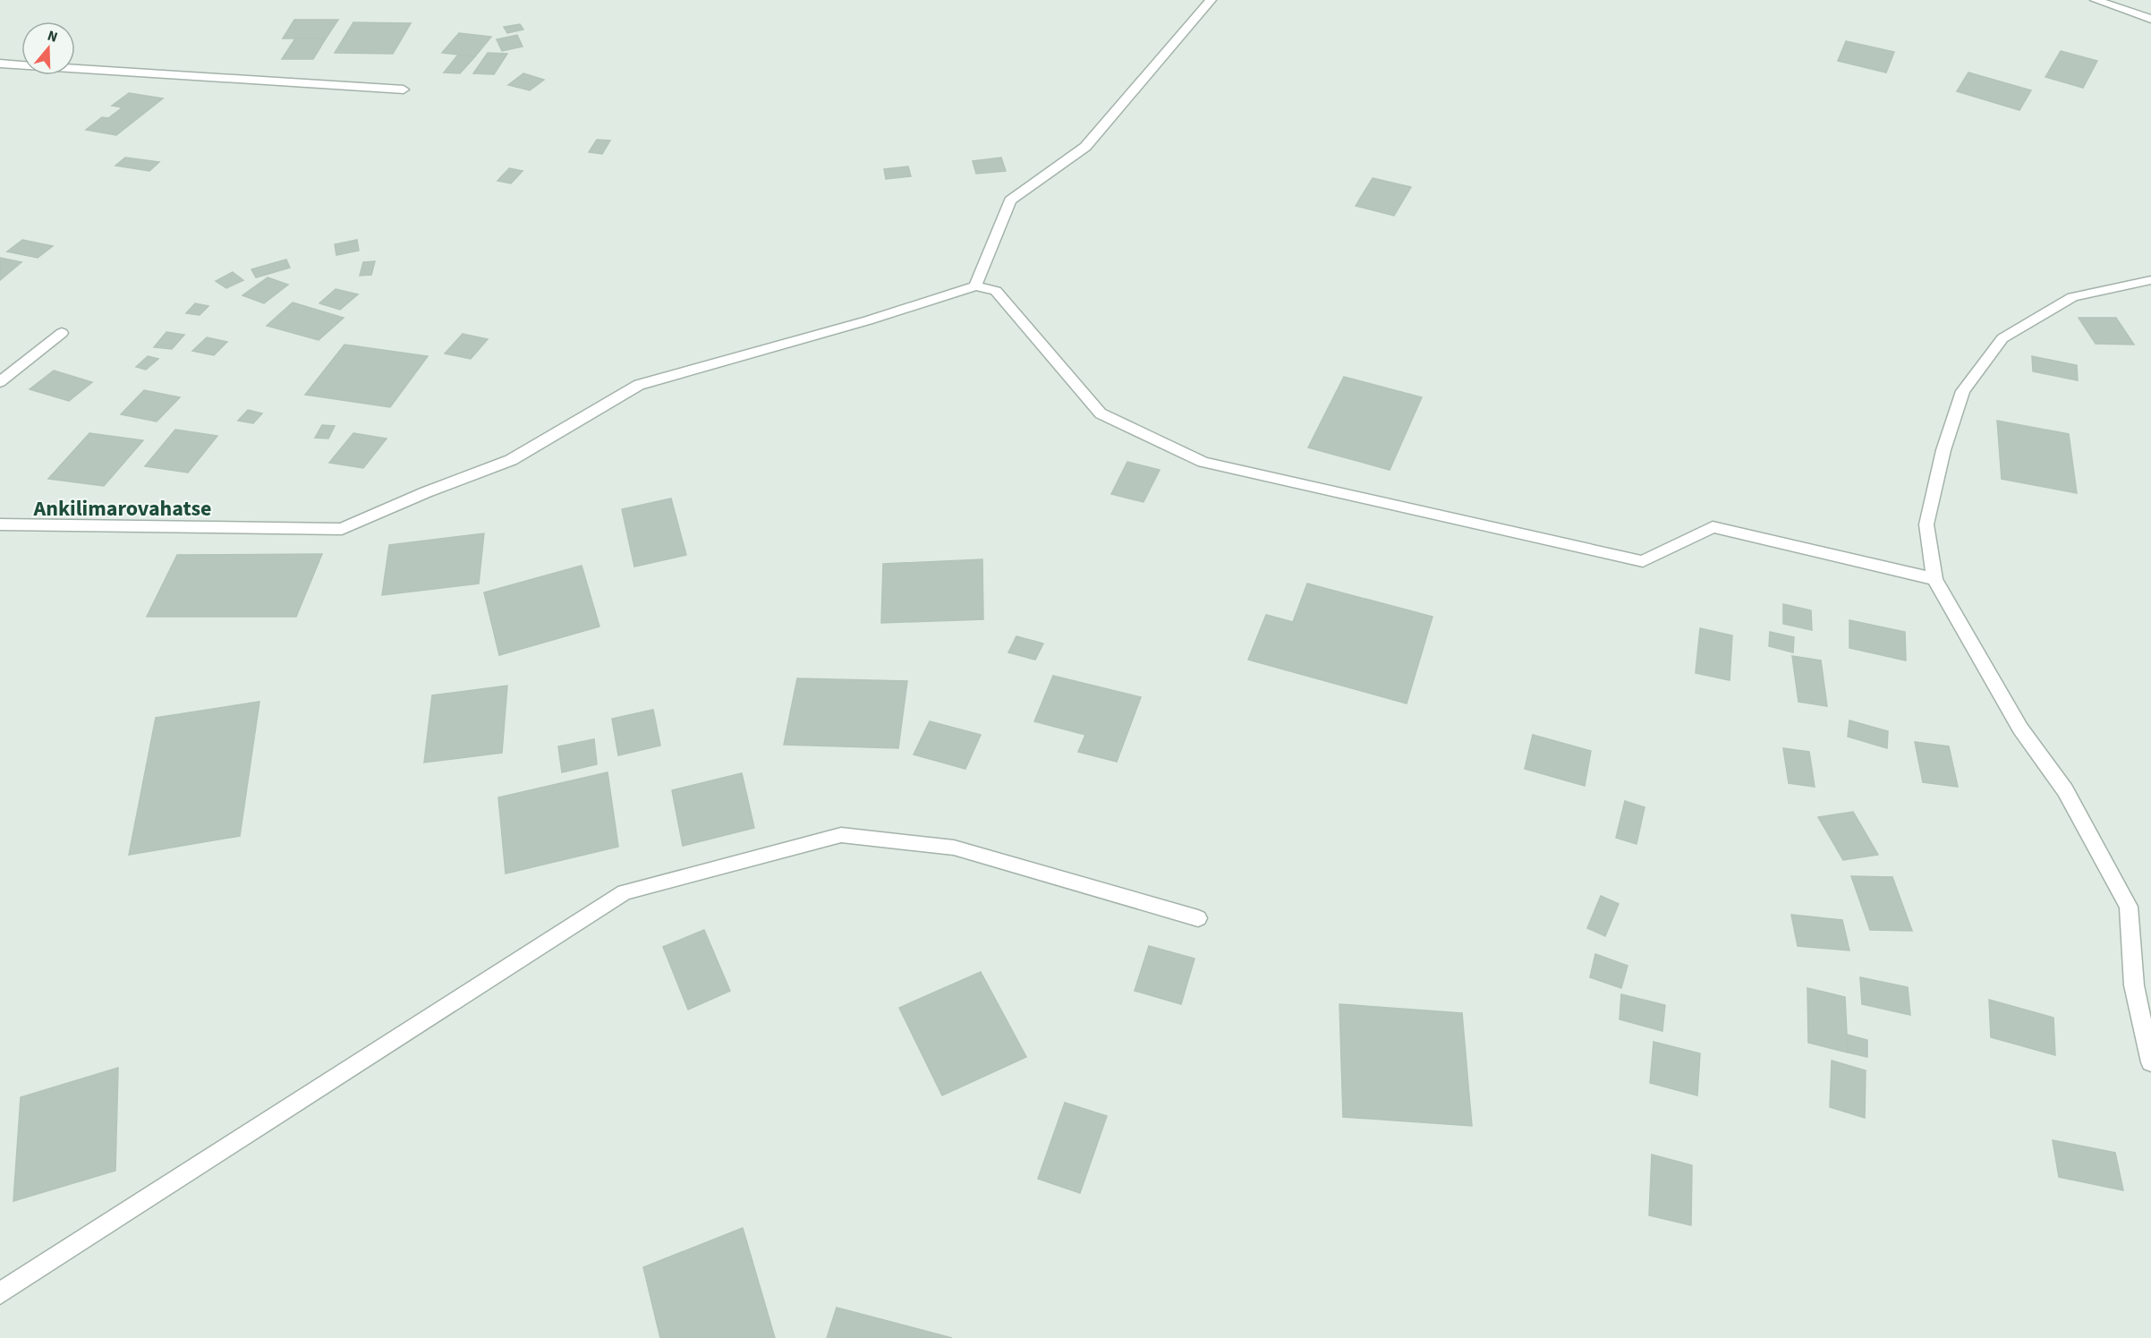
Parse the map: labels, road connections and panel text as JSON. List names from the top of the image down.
{
  "districts": ["Ankilimarovahatse"],
  "north": "top"
}
